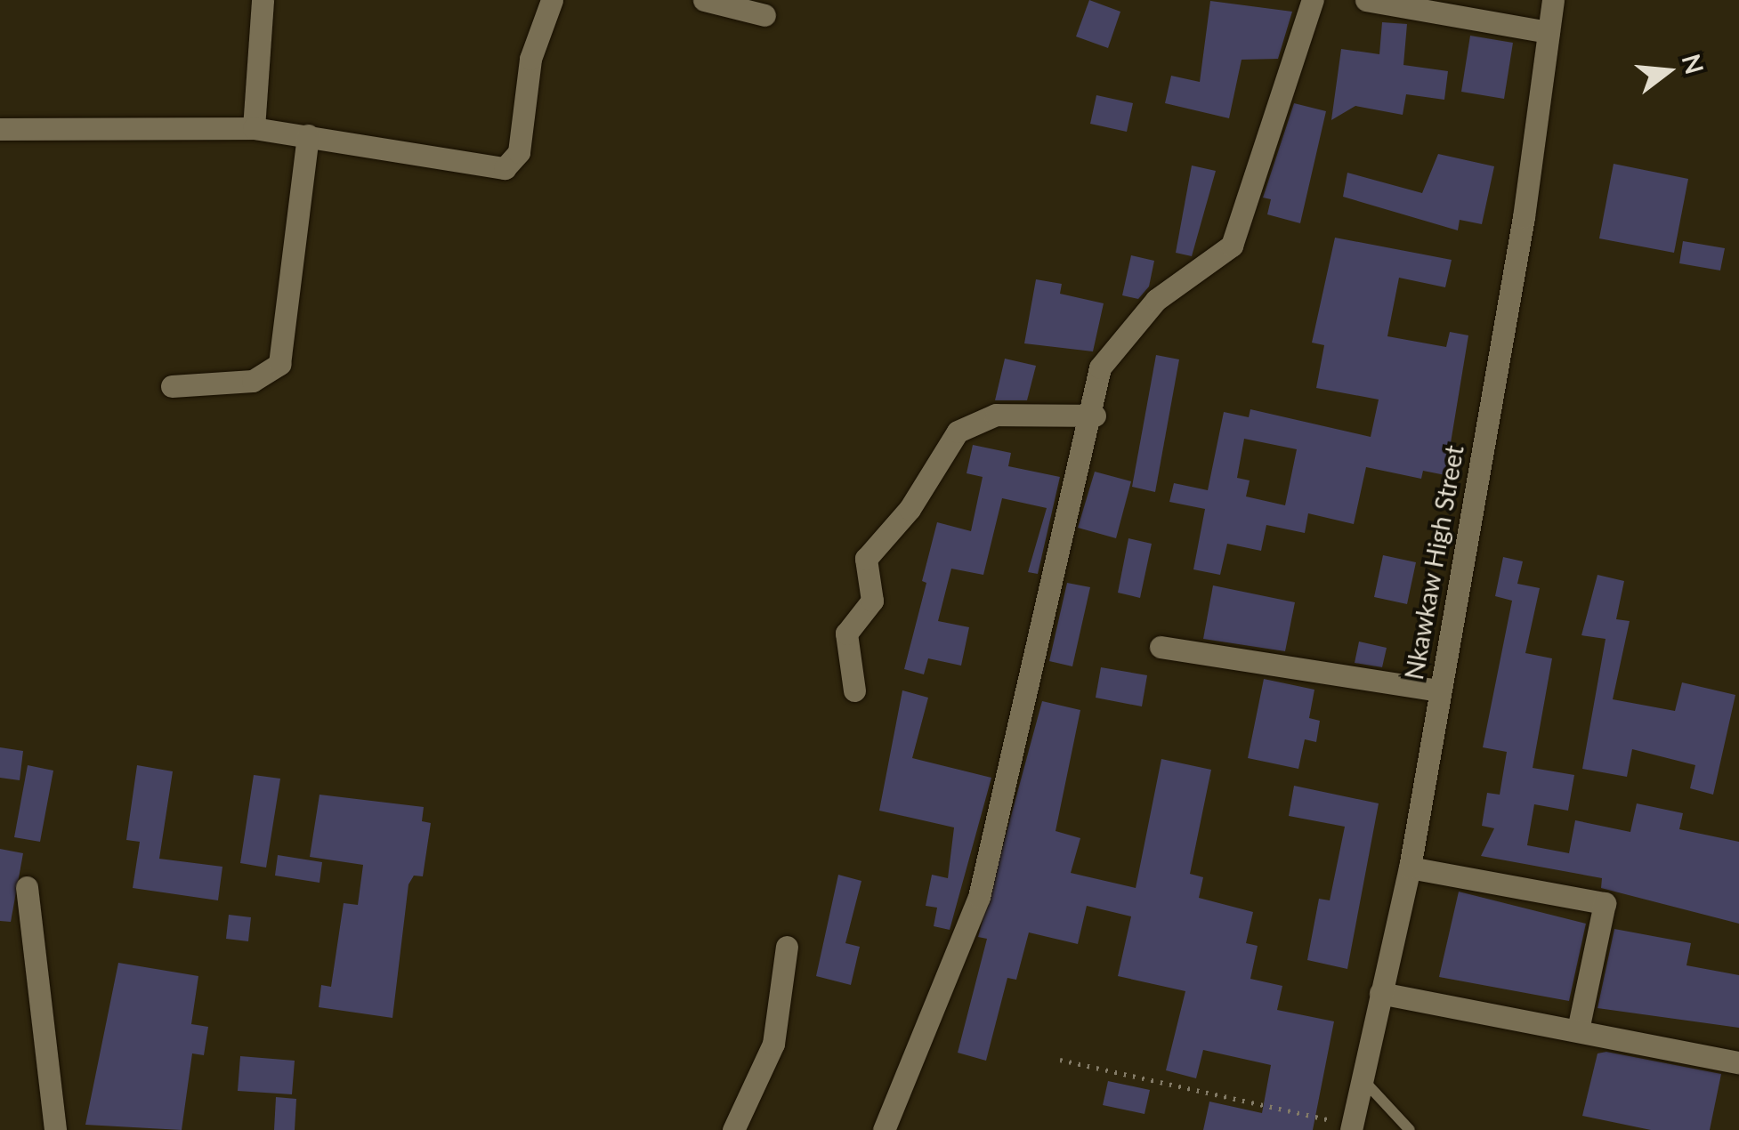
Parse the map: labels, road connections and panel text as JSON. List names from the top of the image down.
{
  "streets": {
    "street": ["Nkawkaw High Street"]
  },
  "north": "right"
}
